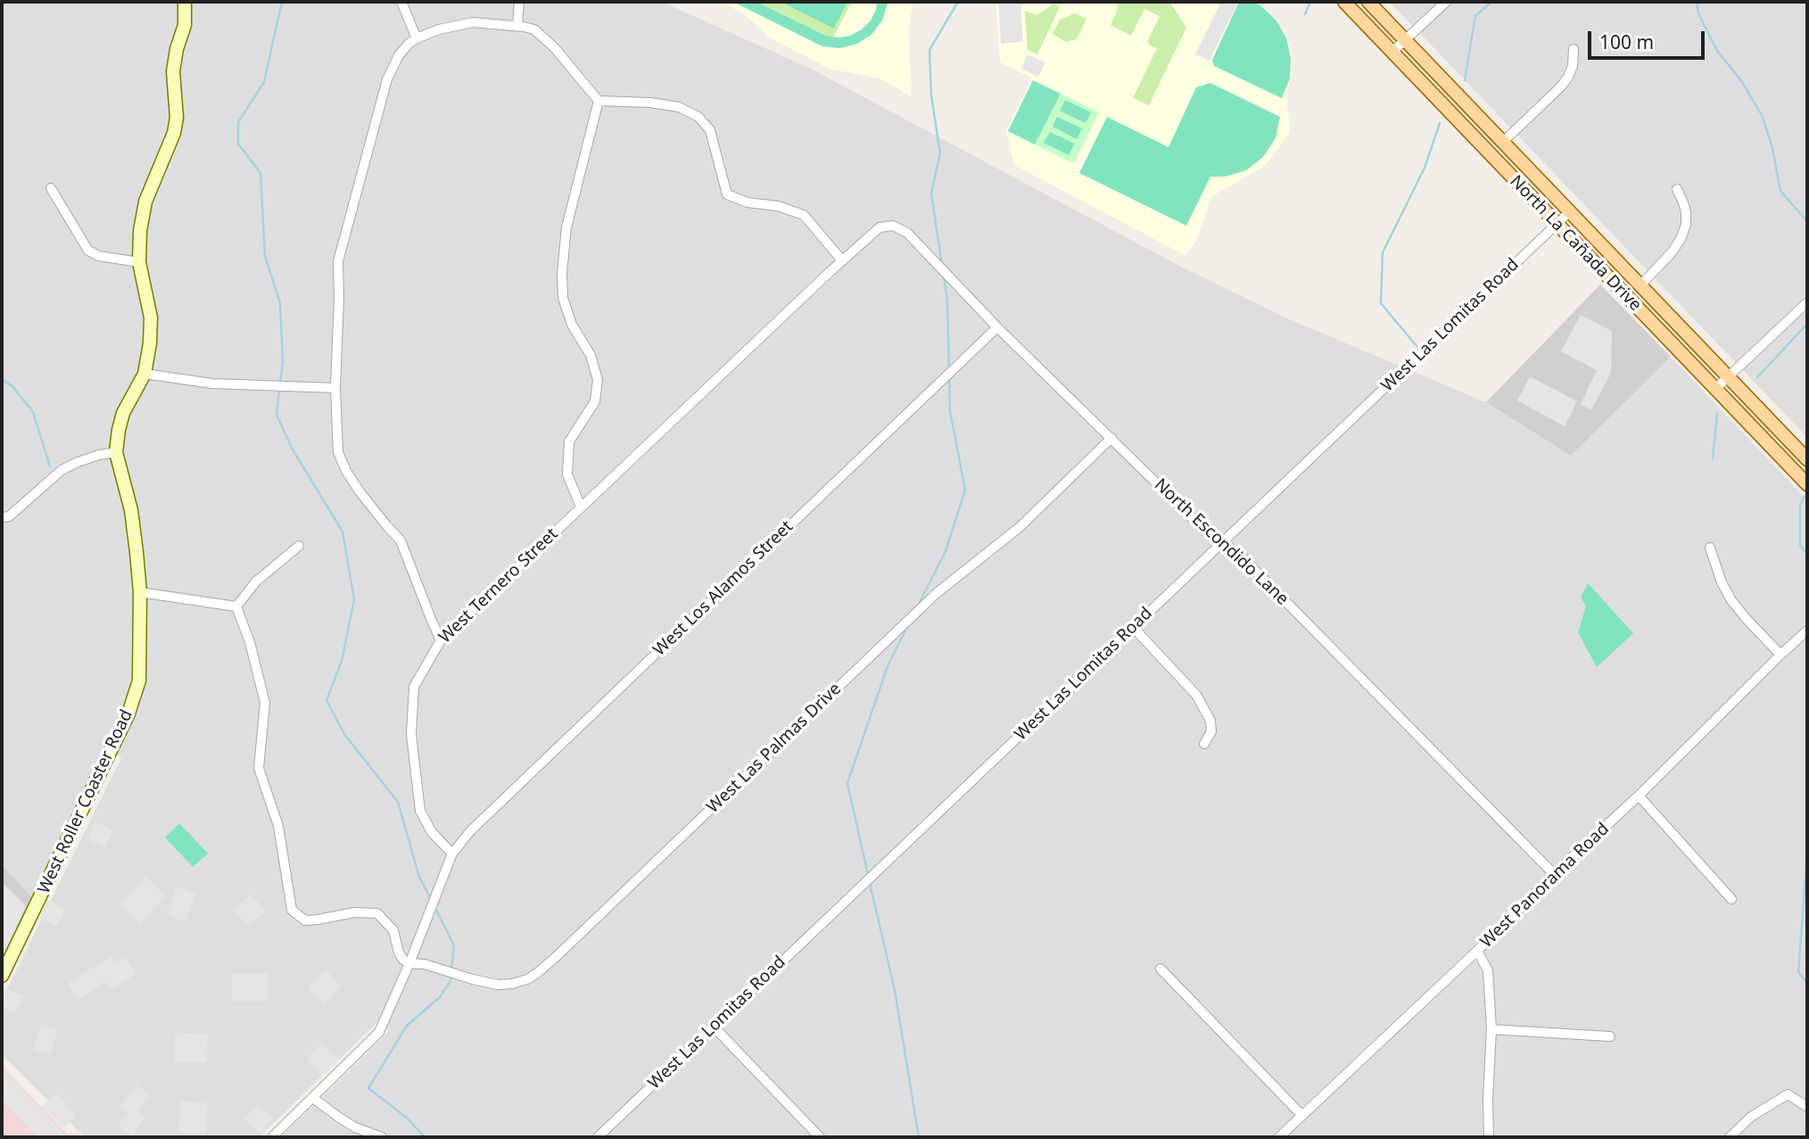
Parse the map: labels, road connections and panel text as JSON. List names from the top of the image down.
{
  "streets": {
    "main road": ["North La Cañada Drive"],
    "street": [
      "West Las Lomitas Road",
      "North Escondido Lane",
      "West Ternero Street",
      "West Los Alamos Street",
      "West Las Palmas Drive",
      "West Roller Coaster Road",
      "West Panorama Road"
    ]
  },
  "crossings": [
    ["North La Cañada Drive", "West Las Lomitas Road"],
    ["West Las Lomitas Road", "North Escondido Lane"],
    ["North Escondido Lane", "West Ternero Street"],
    ["North Escondido Lane", "West Los Alamos Street"],
    ["North Escondido Lane", "West Las Palmas Drive"],
    ["North Escondido Lane", "West Panorama Road"],
    ["West Ternero Street", "West Los Alamos Street"]
  ],
  "scale_bar": "100 m"
}
